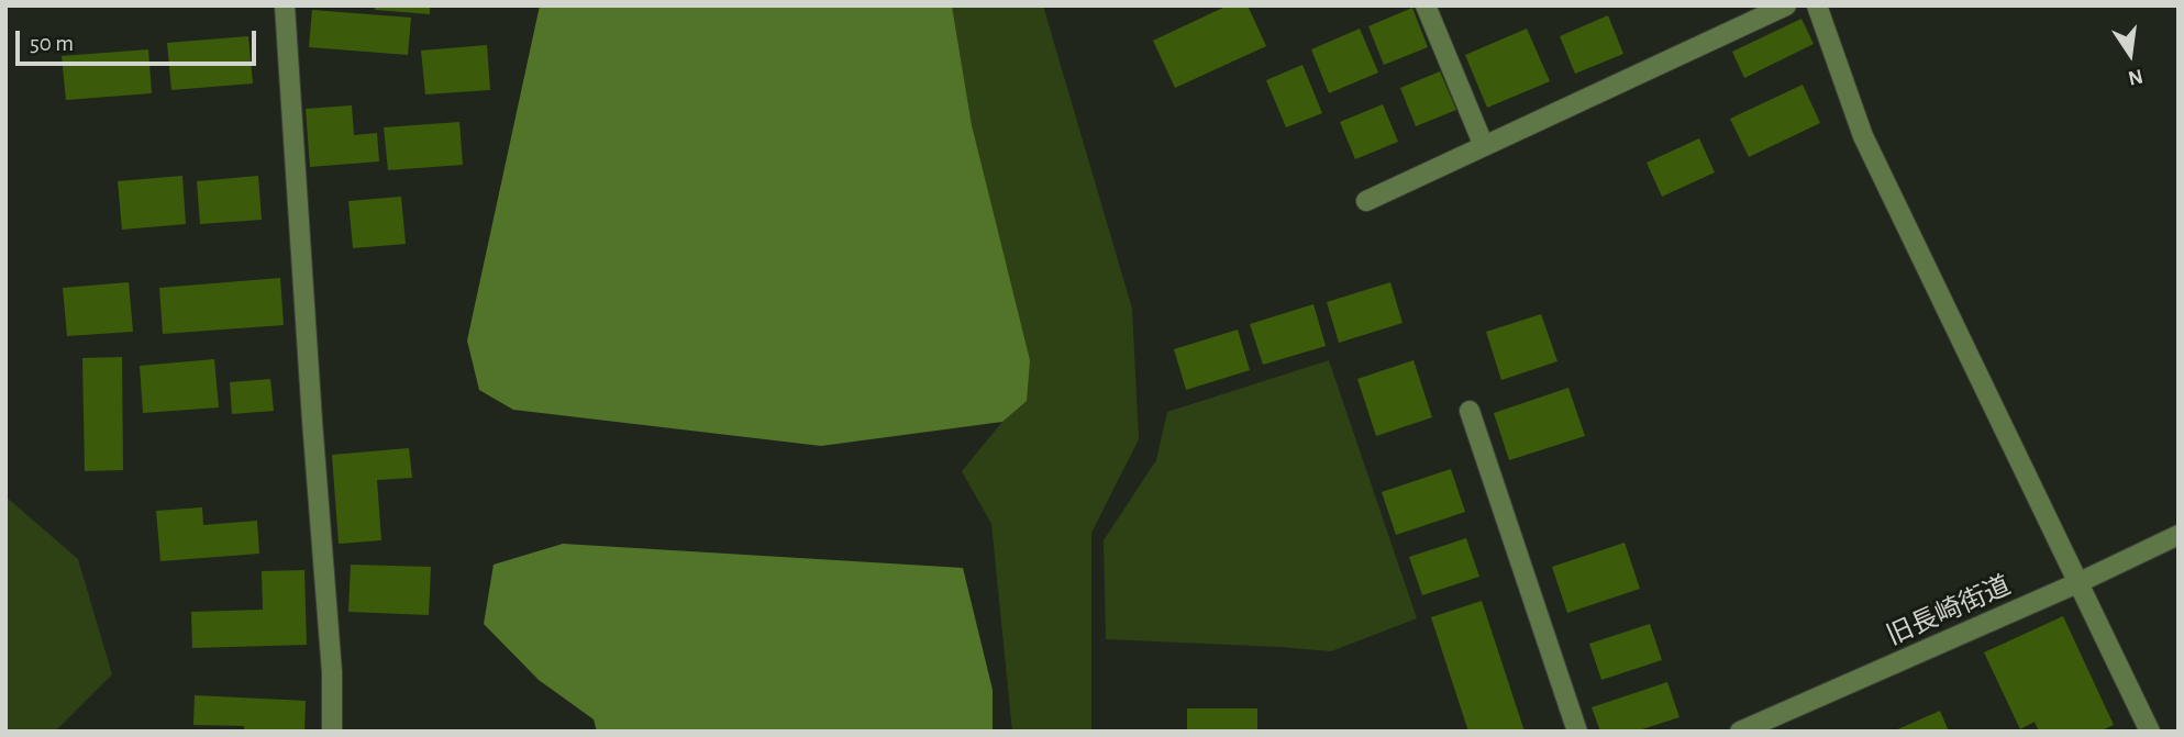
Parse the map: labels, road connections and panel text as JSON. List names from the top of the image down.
{
  "streets": {
    "street": ["旧長崎街道"]
  },
  "scale_bar": "50 m",
  "north": "bottom"
}
